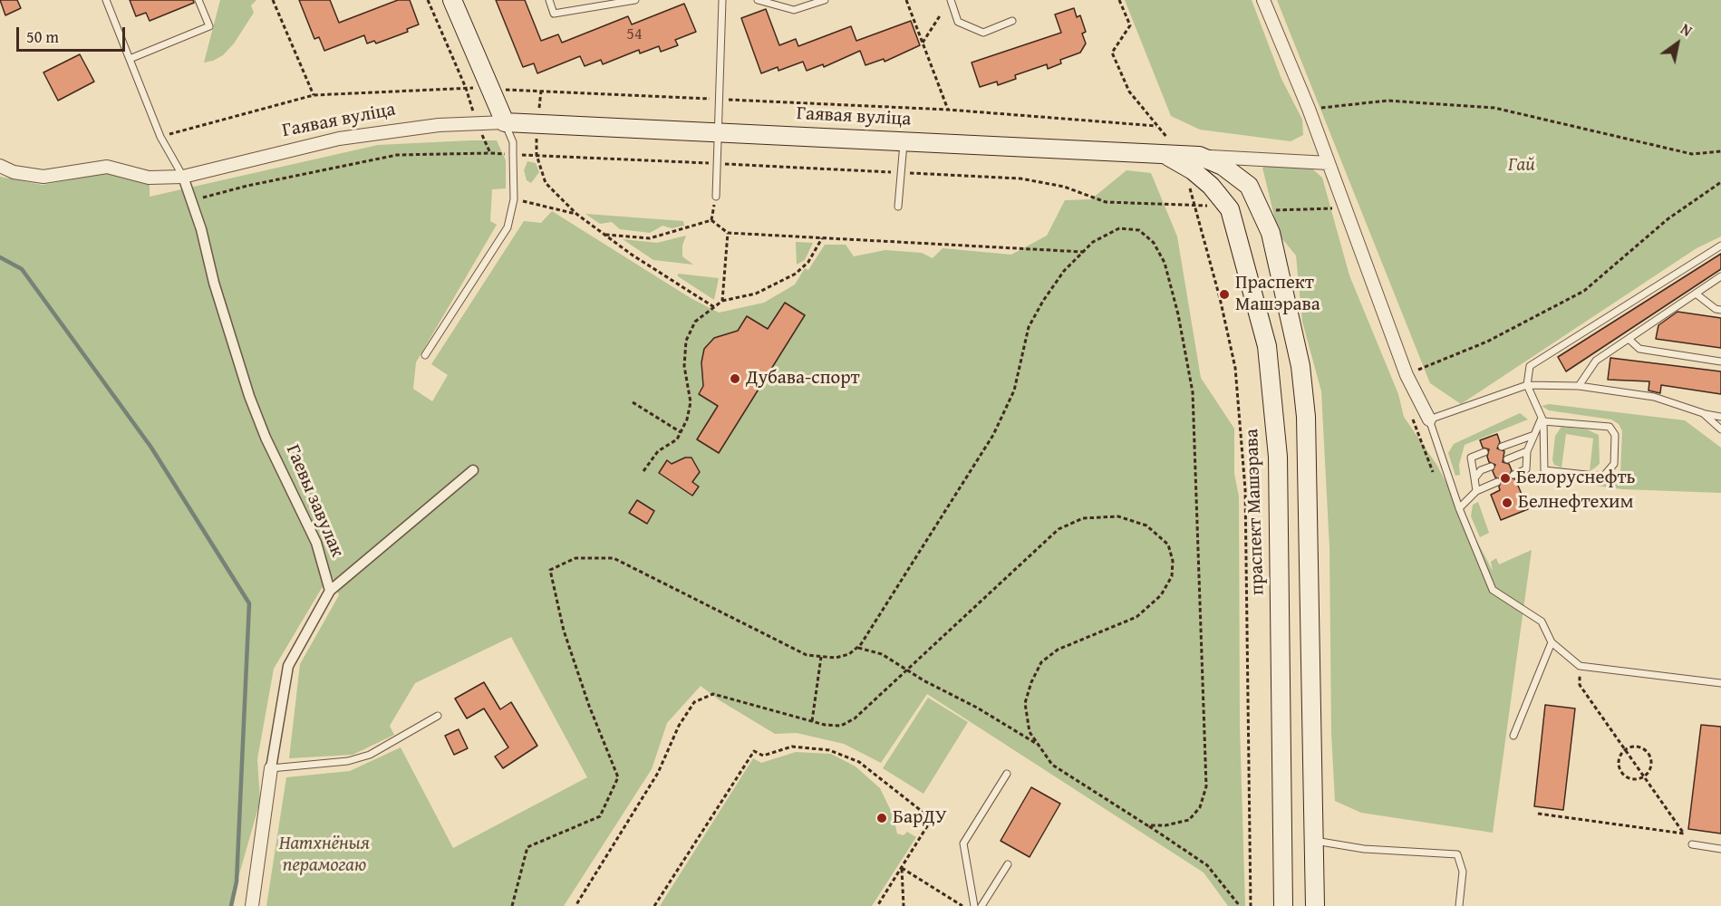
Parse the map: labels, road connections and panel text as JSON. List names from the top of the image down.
{
  "streets": {
    "main road": ["Гаявая вуліца", "праспект Машэрава"],
    "street": ["Гаевы завулак"]
  },
  "crossings": [
    ["Гаявая вуліца", "Гаевы завулак"],
    ["Гаявая вуліца", "праспект Машэрава"]
  ],
  "parks": ["Гай", "Натхнёныя перамогаю"],
  "places": [
    "Праспект Машэрава",
    "Дубава-спорт",
    "Белоруснефть",
    "Белнефтехим",
    "БарДУ"
  ],
  "house_numbers": ["54"],
  "scale_bar": "50 m",
  "north": "top right"
}
